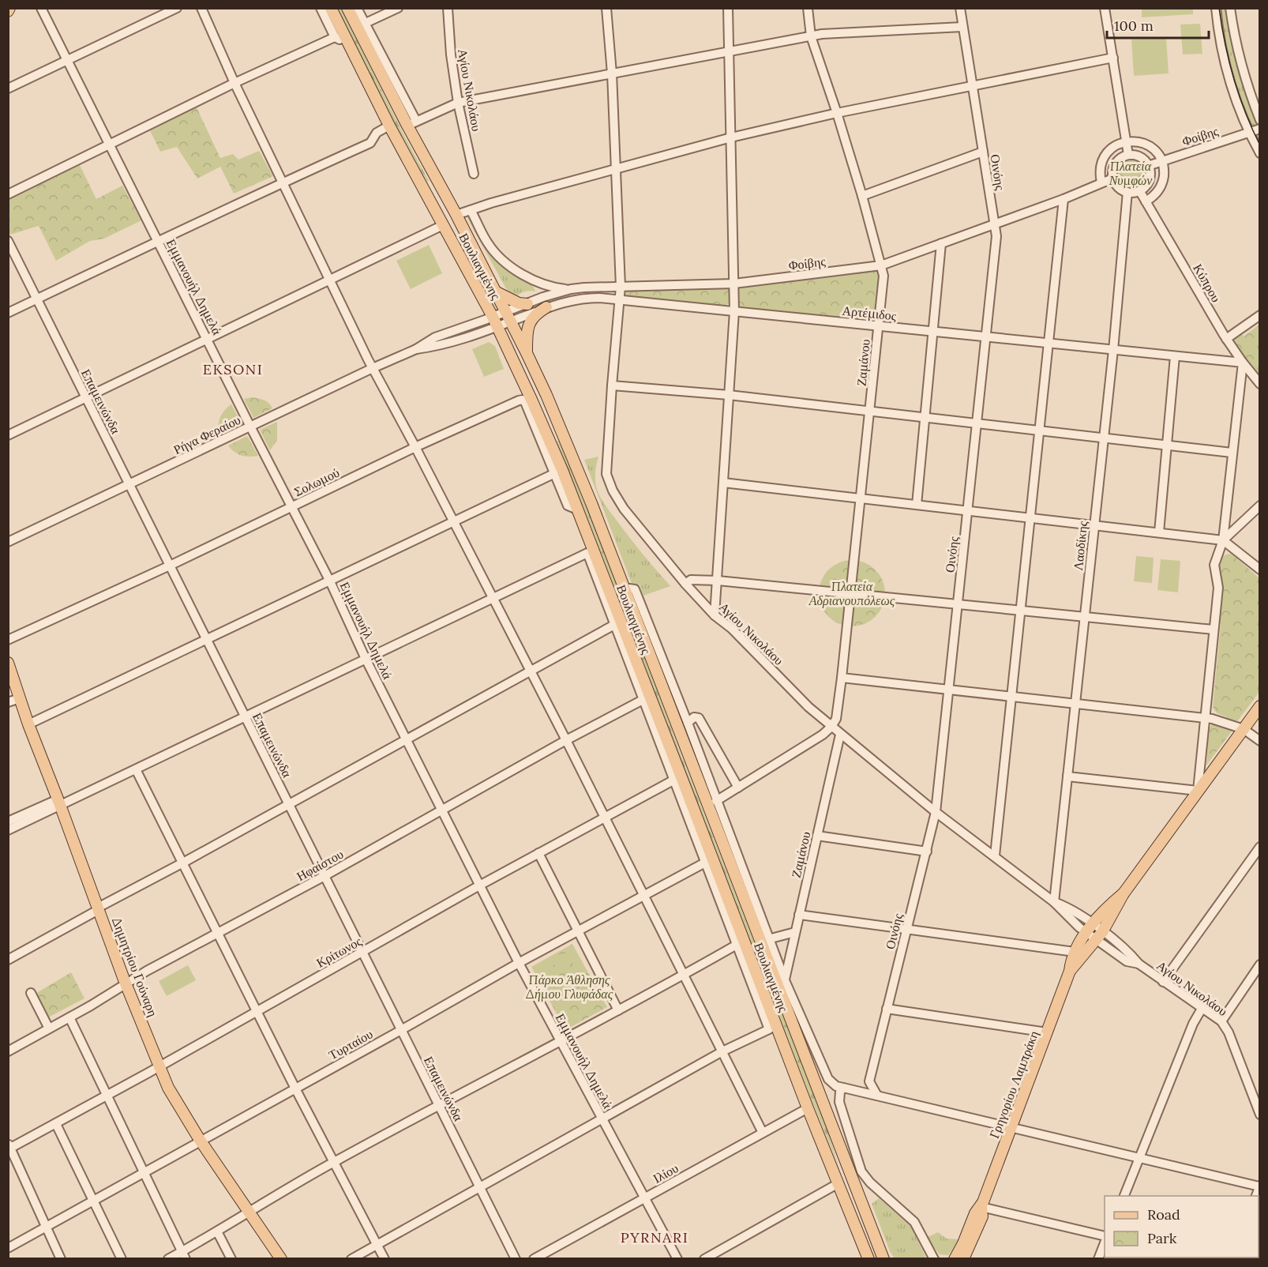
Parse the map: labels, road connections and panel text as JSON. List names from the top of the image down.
{
  "streets": {
    "main road": ["Βουλιαγμένης", "Δημητρίου Γούναρη", "Γρηγορίου Λαμπράκη"],
    "street": [
      "Αγίου Νικολάου",
      "Φοίβης",
      "Οινόης",
      "Κύπρου",
      "Εμμανουήλ Δημελά",
      "Αρτέμιδος",
      "Ζαμάνου",
      "Επαμεινώνδα",
      "Ρήγα Φεραίου",
      "Σολωμού",
      "Λαοδίκης",
      "Ηφαίστου",
      "Κρίτωνος",
      "Τυρταίου",
      "Ιλίου"
    ]
  },
  "crossings": [
    ["Αγίου Νικολάου", "Φοίβης"],
    ["Αγίου Νικολάου", "Οινόης"],
    ["Αγίου Νικολάου", "Αρτέμιδος"],
    ["Αγίου Νικολάου", "Ζαμάνου"],
    ["Αγίου Νικολάου", "Λαοδίκης"],
    ["Αγίου Νικολάου", "Γρηγορίου Λαμπράκη"],
    ["Φοίβης", "Οινόης"],
    ["Φοίβης", "Βουλιαγμένης"],
    ["Φοίβης", "Κύπρου"],
    ["Φοίβης", "Αρτέμιδος"],
    ["Φοίβης", "Ζαμάνου"],
    ["Φοίβης", "Ρήγα Φεραίου"],
    ["Φοίβης", "Λαοδίκης"],
    ["Οινόης", "Αρτέμιδος"],
    ["Βουλιαγμένης", "Αρτέμιδος"],
    ["Βουλιαγμένης", "Ρήγα Φεραίου"],
    ["Βουλιαγμένης", "Σολωμού"],
    ["Βουλιαγμένης", "Κρίτωνος"],
    ["Βουλιαγμένης", "Ιλίου"],
    ["Κύπρου", "Αρτέμιδος"],
    ["Κύπρου", "Λαοδίκης"],
    ["Εμμανουήλ Δημελά", "Ρήγα Φεραίου"],
    ["Εμμανουήλ Δημελά", "Σολωμού"],
    ["Εμμανουήλ Δημελά", "Ηφαίστου"],
    ["Εμμανουήλ Δημελά", "Κρίτωνος"],
    ["Εμμανουήλ Δημελά", "Τυρταίου"],
    ["Εμμανουήλ Δημελά", "Ιλίου"],
    ["Αρτέμιδος", "Ζαμάνου"],
    ["Αρτέμιδος", "Λαοδίκης"],
    ["Επαμεινώνδα", "Ρήγα Φεραίου"],
    ["Επαμεινώνδα", "Σολωμού"],
    ["Επαμεινώνδα", "Ηφαίστου"],
    ["Επαμεινώνδα", "Κρίτωνος"],
    ["Επαμεινώνδα", "Τυρταίου"],
    ["Ηφαίστου", "Δημητρίου Γούναρη"],
    ["Κρίτωνος", "Δημητρίου Γούναρη"],
    ["Δημητρίου Γούναρη", "Τυρταίου"]
  ],
  "districts": ["EKSONI", "PYRNARI"],
  "parks": ["Πλατεία Νυμφών", "Πλατεία Αδριανουπόλεως", "Πάρκο Άθλησης Δήμου Γλυφάδας"],
  "legend": ["Road", "Park"],
  "scale_bar": "100 m"
}
